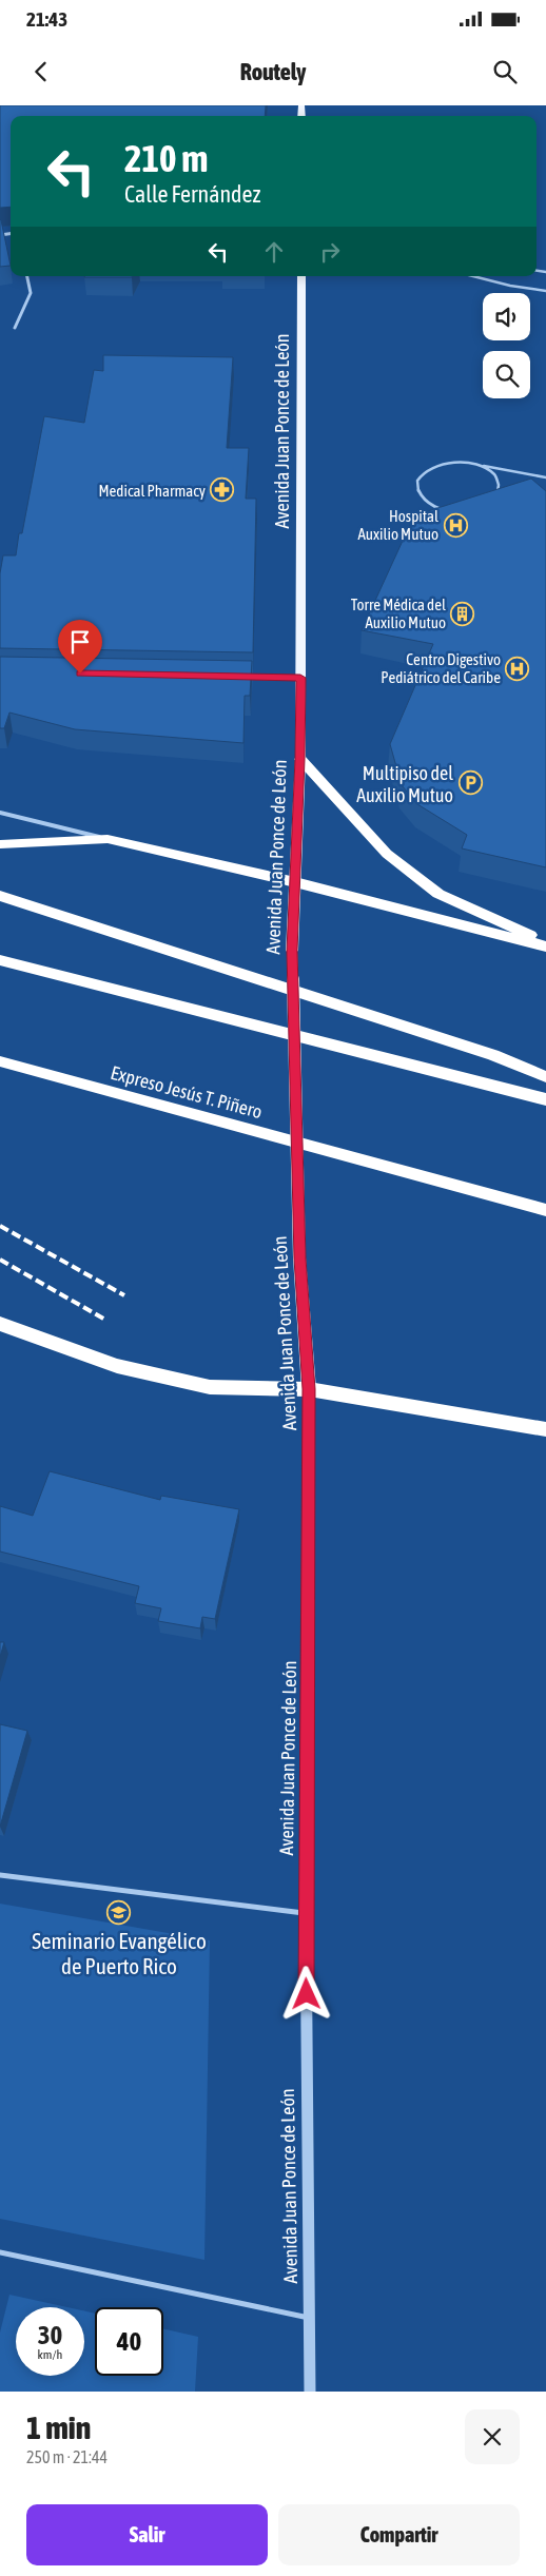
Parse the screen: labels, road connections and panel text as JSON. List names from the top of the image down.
{
  "streets": {
    "highway": ["Expreso Jesús T. Piñero"],
    "main road": ["Avenida Juan Ponce de León"]
  },
  "places": {
    "pharmacy": ["Medical Pharmacy"],
    "hospital": ["Hospital Auxilio Mutuo", "Centro Digestivo Pediátrico del Caribe"],
    "building": ["Torre Médica del Auxilio Mutuo"],
    "parking": ["Multipiso del Auxilio Mutuo"],
    "school or university": ["Seminario Evangélico de Puerto Rico"]
  },
  "page": {
    "status": "21:43",
    "header": "Routely",
    "turn": ["210 m", "Calle Fernández"],
    "speed": "30 km/h",
    "limit": "40",
    "heading": ["1 min", "250 m · 21:44"],
    "buttons": ["Salir", "Compartir"]
  }
}
